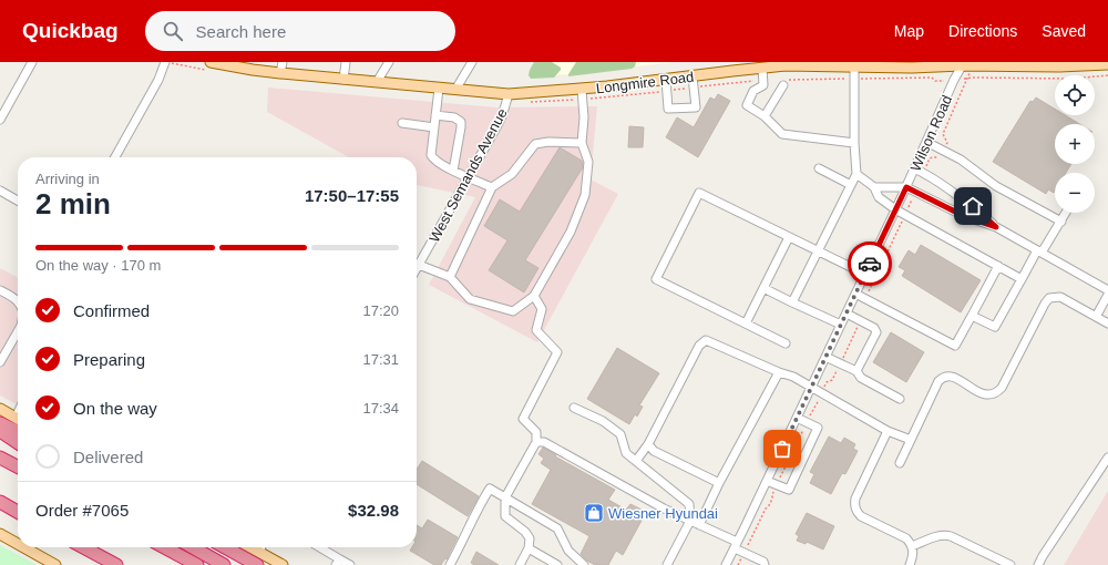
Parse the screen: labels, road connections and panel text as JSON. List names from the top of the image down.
{
  "streets": {
    "main road": ["Longmire Road"],
    "street": ["Wilson Road", "West Semands Avenue"]
  },
  "crossings": [
    ["Longmire Road", "Wilson Road"],
    ["Longmire Road", "West Semands Avenue"]
  ],
  "places": {
    "shop": ["Wiesner Hyundai"]
  },
  "page": {
    "header": "Quickbag",
    "search": "Search here",
    "nav": ["Map", "Directions", "Saved"],
    "map_buttons": ["+", "−"],
    "heading": ["2 min", "Arriving in", "17:50–17:55"],
    "panel": ["Order #7065", "$32.98"],
    "bar": "On the way · 170 m",
    "list": [
      ["Confirmed", "17:20"],
      ["Preparing", "17:31"],
      ["On the way", "17:34"],
      "Delivered"
    ]
  }
}
